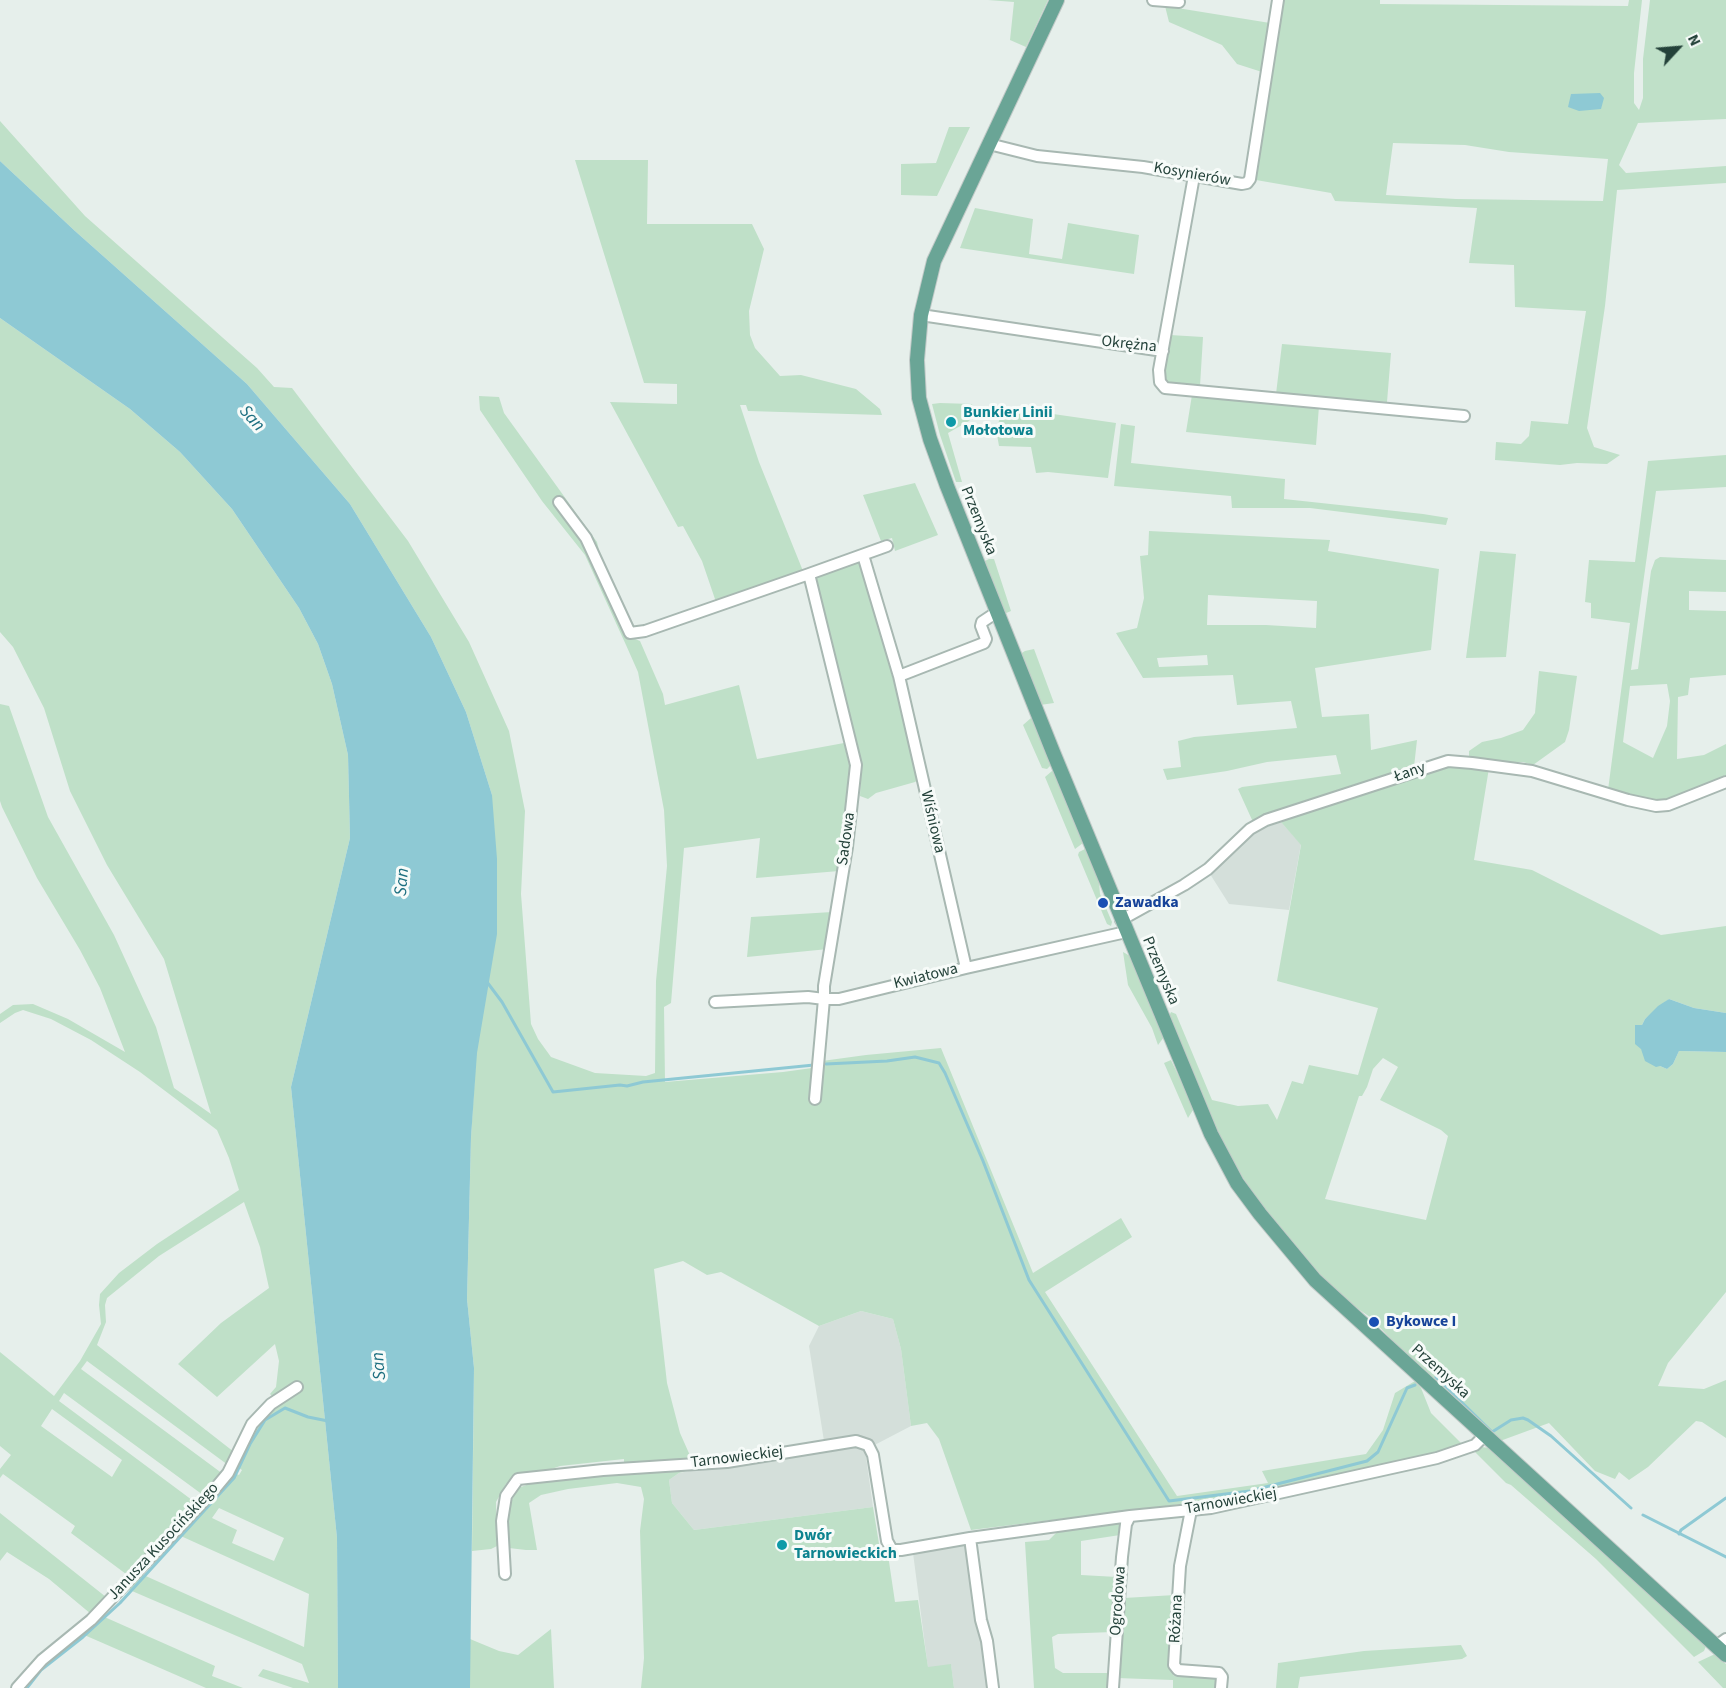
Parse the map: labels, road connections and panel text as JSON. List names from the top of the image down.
{
  "streets": {
    "main road": ["Przemyska"],
    "street": [
      "Kosynierów",
      "Okrężna",
      "Łany",
      "Wiśniowa",
      "Sadowa",
      "Kwiatowa",
      "Tarnowieckiej",
      "Janusza Kusocińskiego",
      "Ogrodowa",
      "Różana"
    ]
  },
  "crossings": [
    ["Kosynierów", "Okrężna"],
    ["Kosynierów", "Przemyska"],
    ["Okrężna", "Przemyska"],
    ["Przemyska", "Łany"],
    ["Przemyska", "Kwiatowa"],
    ["Przemyska", "Tarnowieckiej"],
    ["Łany", "Kwiatowa"],
    ["Wiśniowa", "Kwiatowa"],
    ["Sadowa", "Kwiatowa"],
    ["Tarnowieckiej", "Ogrodowa"],
    ["Tarnowieckiej", "Różana"]
  ],
  "water": ["San"],
  "places": [
    "Bunkier Linii Mołotowa",
    "Zawadka",
    "Bykowce I",
    "Dwór Tarnowieckich"
  ],
  "north": "top right"
}
